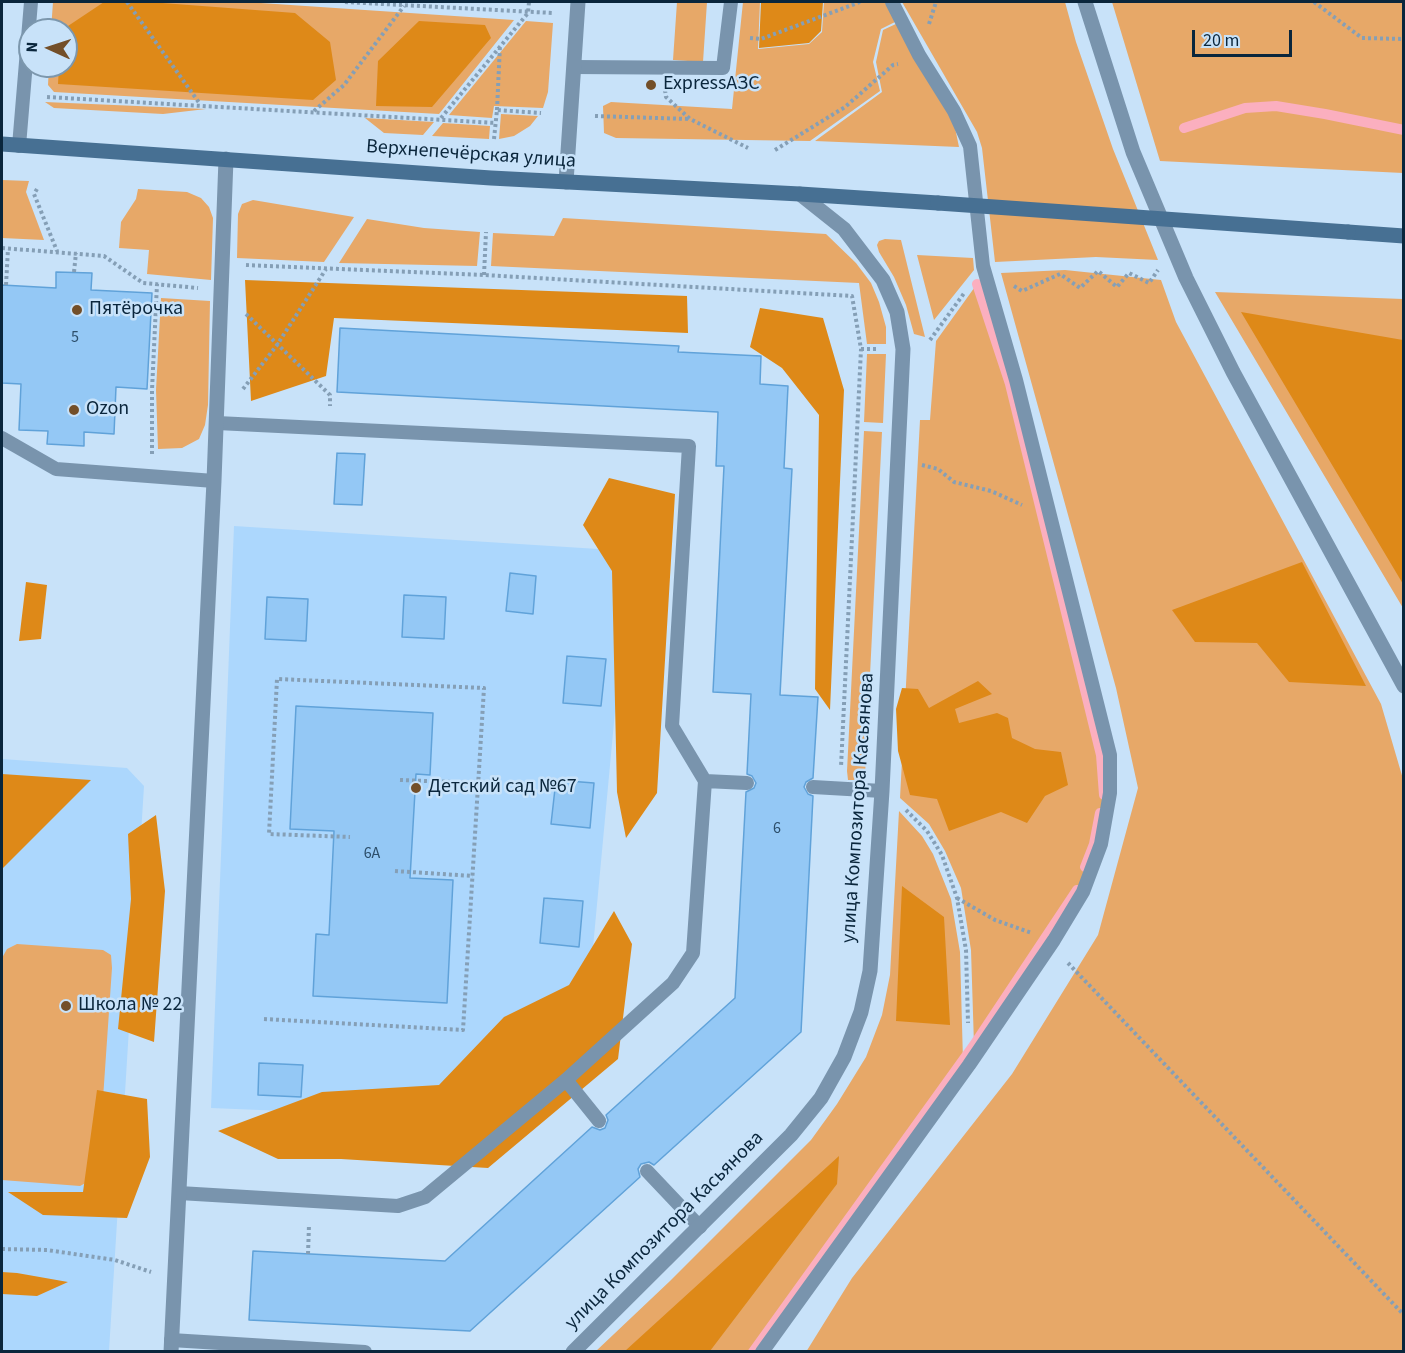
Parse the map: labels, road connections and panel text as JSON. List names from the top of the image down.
{
  "streets": {
    "street": ["Верхнепечёрская улица", "улица Композитора Касьянова"]
  },
  "crossings": [
    ["Верхнепечёрская улица", "улица Композитора Касьянова"]
  ],
  "places": [
    "ExpressАЗС",
    "Пятёрочка",
    "Ozon",
    "Детский сад №67",
    "Школа № 22"
  ],
  "house_numbers": ["5", "6", "6А"],
  "scale_bar": "20 m",
  "north": "left"
}
